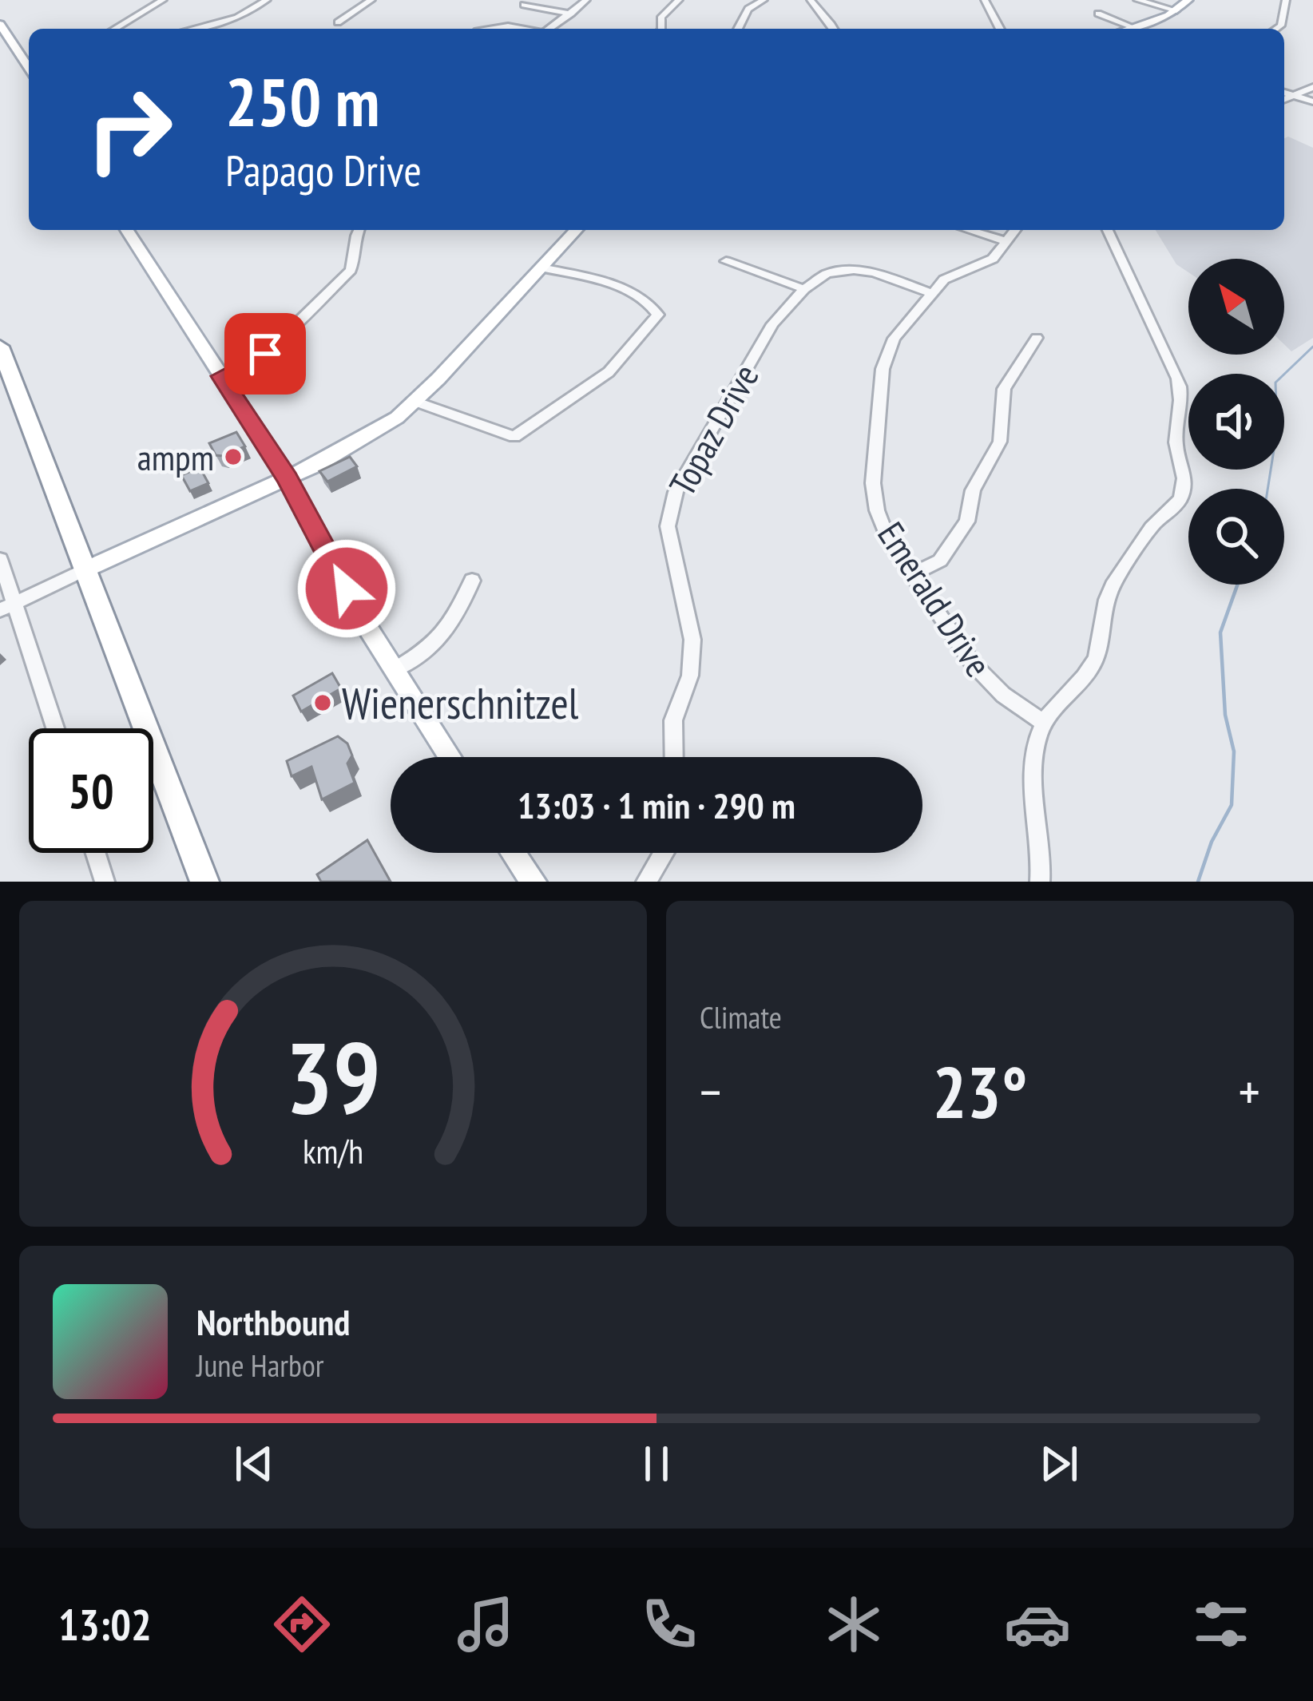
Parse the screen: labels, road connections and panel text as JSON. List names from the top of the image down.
{
  "streets": {
    "street": ["Topaz Drive", "Emerald Drive"]
  },
  "crossings": [
    ["Topaz Drive", "Emerald Drive"]
  ],
  "places": ["ampm", "Wienerschnitzel"],
  "north": "top left",
  "page": {
    "turn": ["250 m", "Papago Drive"],
    "limit": "50",
    "trip": "13:03 · 1 min · 290 m",
    "tile": "Climate",
    "heat": ["−", "23°", "+"],
    "song": ["Northbound", "June Harbor"],
    "tabs": "13:02",
    "gauge": ["39", "km/h"]
  }
}
